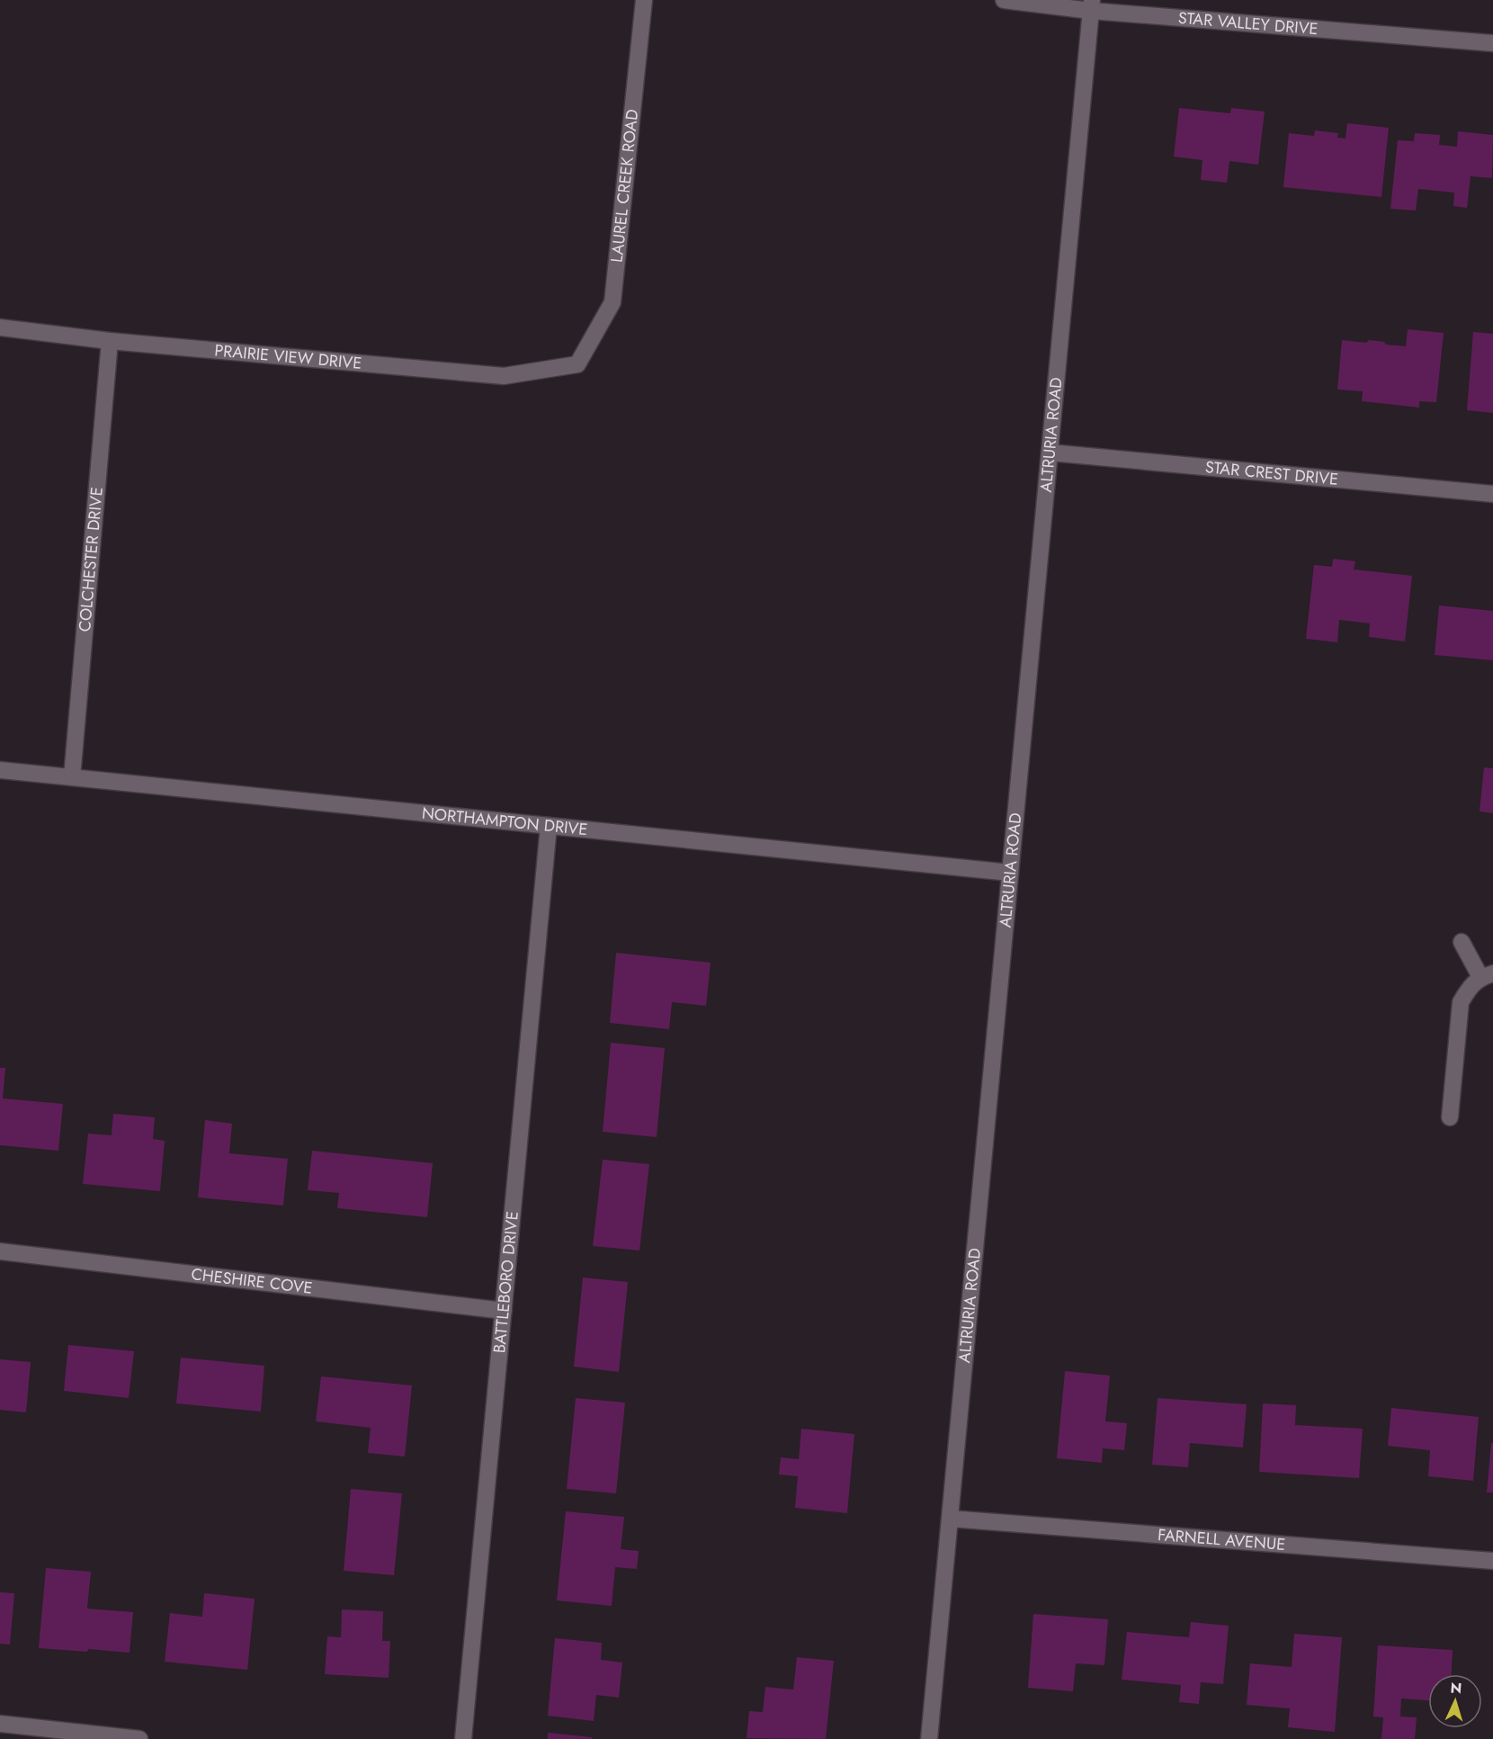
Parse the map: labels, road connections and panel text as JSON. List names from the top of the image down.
{
  "streets": {
    "street": [
      "STAR VALLEY DRIVE",
      "LAUREL CREEK ROAD",
      "PRAIRIE VIEW DRIVE",
      "ALTRURIA ROAD",
      "STAR CREST DRIVE",
      "COLCHESTER DRIVE",
      "NORTHAMPTON DRIVE",
      "CHESHIRE COVE",
      "BATTLEBORO DRIVE",
      "FARNELL AVENUE"
    ]
  },
  "crossings": [
    ["STAR VALLEY DRIVE", "ALTRURIA ROAD"],
    ["LAUREL CREEK ROAD", "PRAIRIE VIEW DRIVE"],
    ["PRAIRIE VIEW DRIVE", "COLCHESTER DRIVE"],
    ["ALTRURIA ROAD", "STAR CREST DRIVE"],
    ["ALTRURIA ROAD", "NORTHAMPTON DRIVE"],
    ["ALTRURIA ROAD", "FARNELL AVENUE"],
    ["COLCHESTER DRIVE", "NORTHAMPTON DRIVE"],
    ["NORTHAMPTON DRIVE", "BATTLEBORO DRIVE"],
    ["CHESHIRE COVE", "BATTLEBORO DRIVE"]
  ],
  "north": "top"
}
